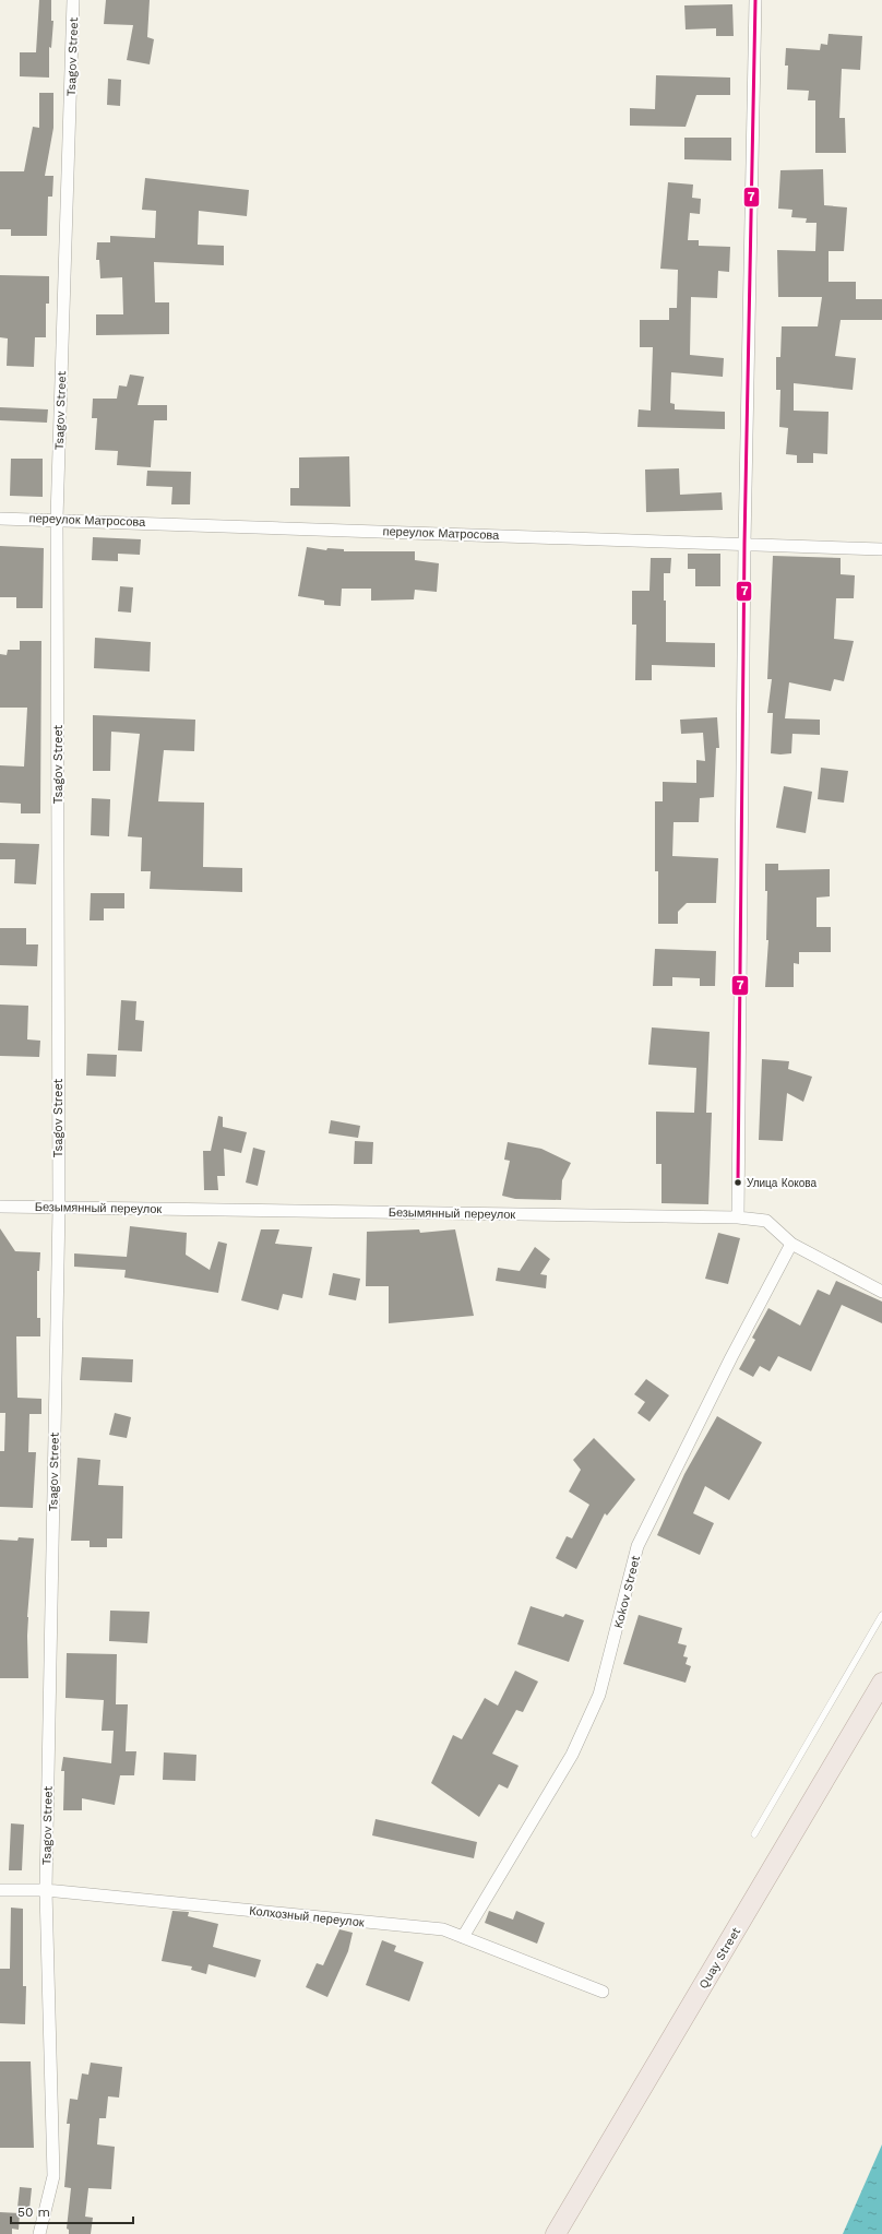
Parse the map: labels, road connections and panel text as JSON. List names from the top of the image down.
{
  "streets": {
    "main road": ["Quay Street"],
    "street": [
      "Tsagov Street",
      "переулок Матросова",
      "Безымянный переулок",
      "Kokov Street",
      "Колхозный переулок"
    ]
  },
  "crossings": [
    ["Tsagov Street", "переулок Матросова"],
    ["Tsagov Street", "Безымянный переулок"],
    ["Tsagov Street", "Колхозный переулок"],
    ["Безымянный переулок", "Kokov Street"],
    ["Kokov Street", "Колхозный переулок"]
  ],
  "places": ["Улица Кокова"],
  "lines": ["transit line 7"],
  "scale_bar": "50 m"
}
